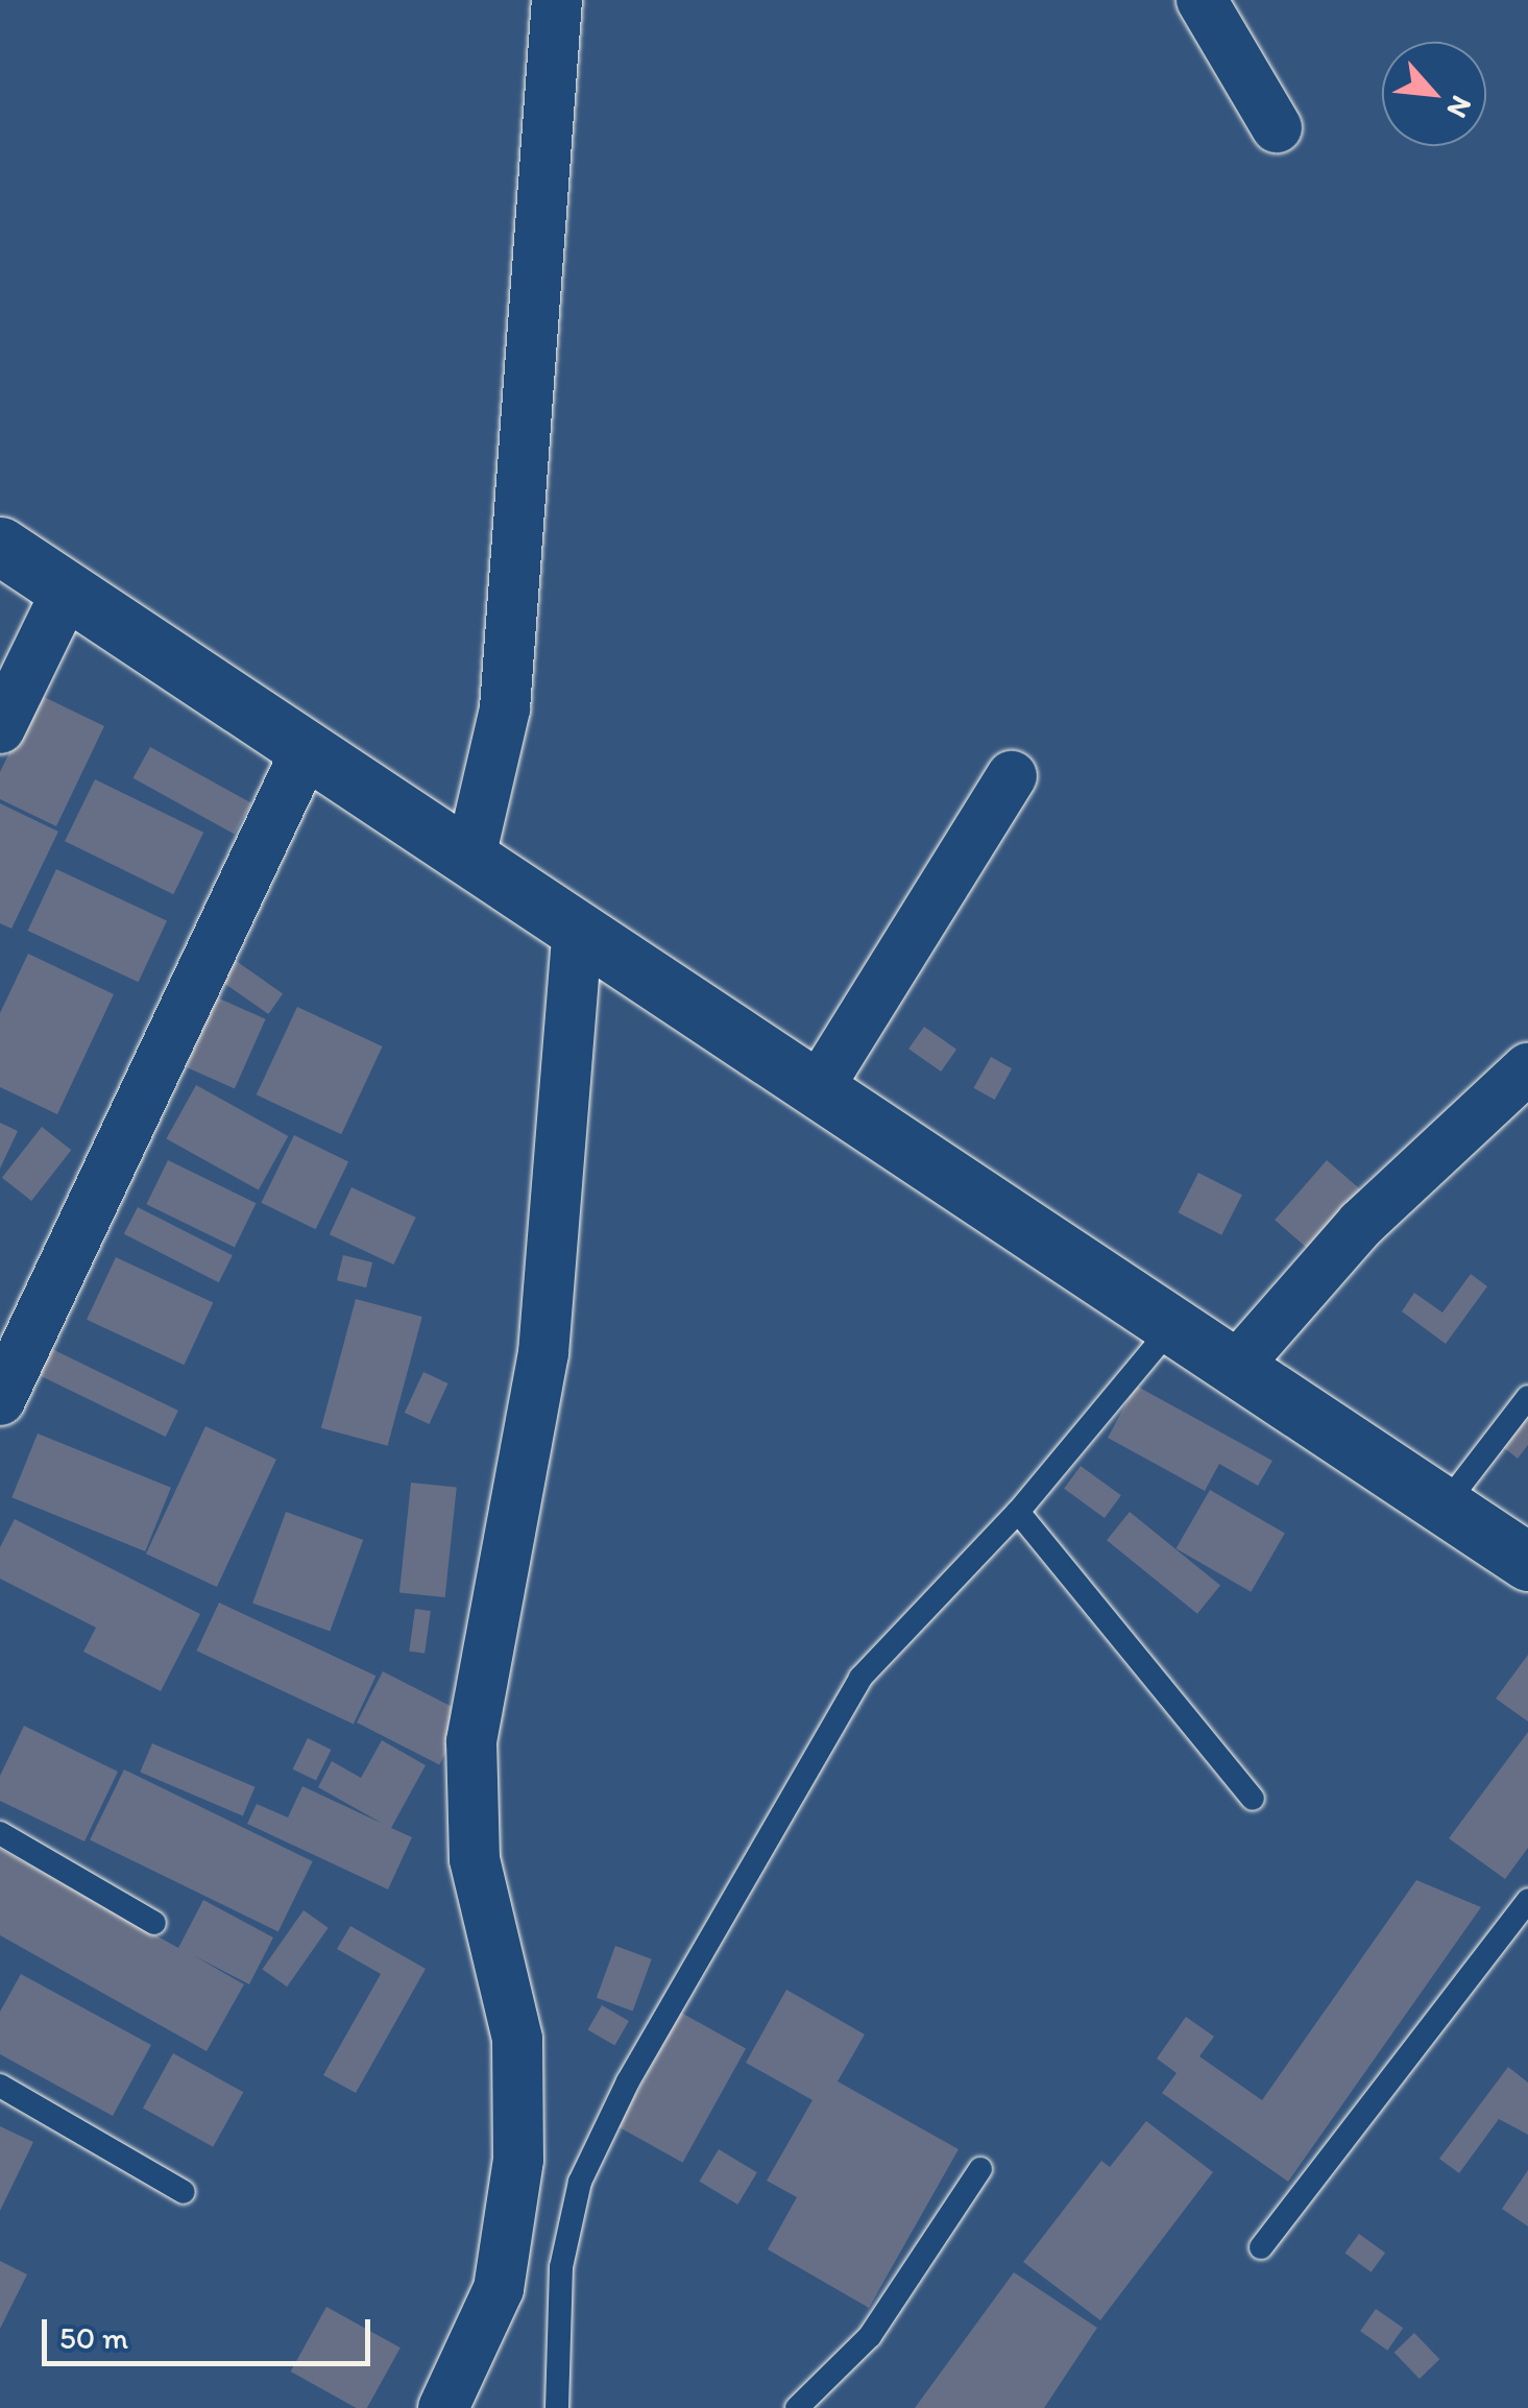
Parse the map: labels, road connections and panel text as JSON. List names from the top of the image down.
{
  "scale_bar": "50 m",
  "north": "bottom right"
}
